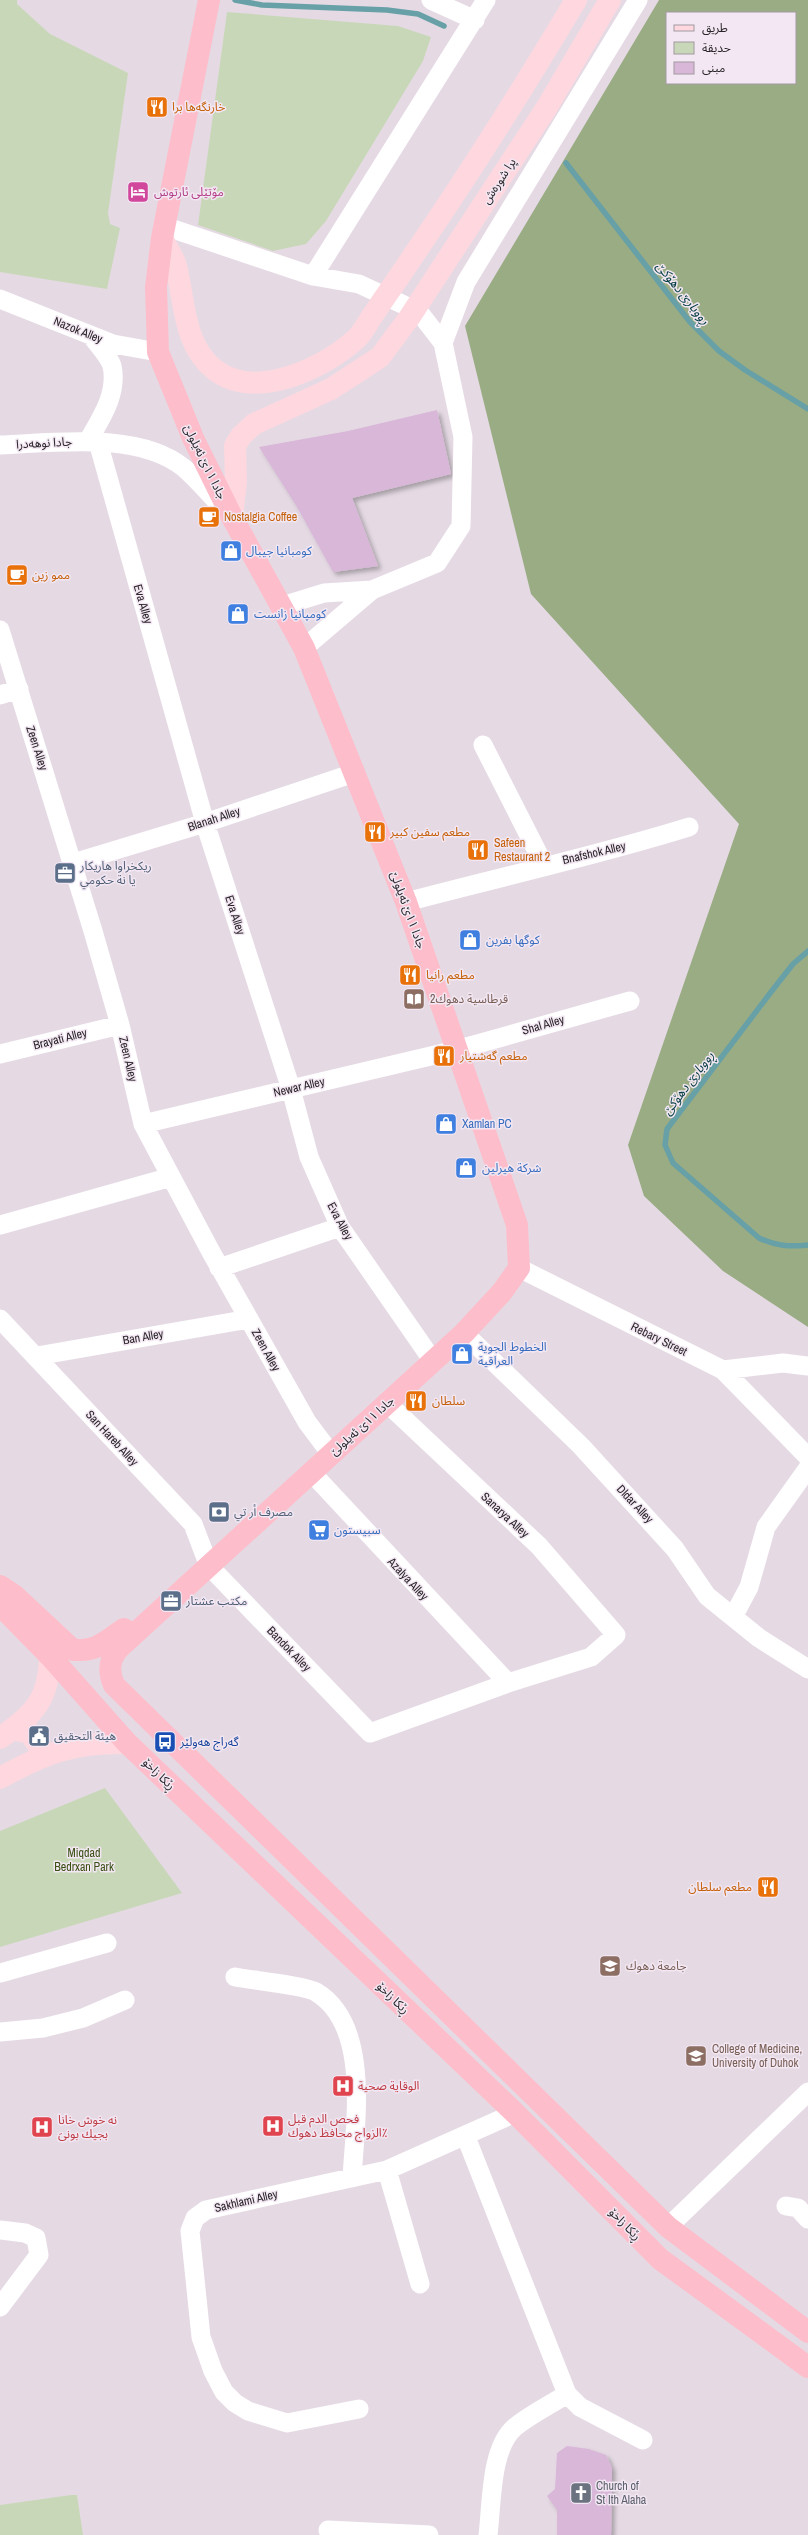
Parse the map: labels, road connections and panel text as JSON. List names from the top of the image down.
{
  "streets": {
    "highway": ["جادا ١١ێ ئه‌یلولێ", "ڕێکا زاخۆ"],
    "main road": ["پرا شورەش"],
    "street": [
      "Nazok Alley",
      "جادا نوهەدرا",
      "Eva Alley",
      "Zeen Alley",
      "Blanah Alley",
      "Bnafshok Alley",
      "Shal Alley",
      "Brayati Alley",
      "Newar Alley",
      "Ban Alley",
      "Rebary Street",
      "San Hareb Alley",
      "Dldar Alley",
      "Sanarya Alley",
      "Azalya Alley",
      "Bandok Alley",
      "Sakhlami Alley"
    ]
  },
  "crossings": [
    ["پرا شورەش", "جادا نوهەدرا"],
    ["پرا شورەش", "جادا ١١ێ ئه‌یلولێ"],
    ["Nazok Alley", "جادا ١١ێ ئه‌یلولێ"],
    ["جادا نوهەدرا", "جادا ١١ێ ئه‌یلولێ"],
    ["جادا نوهەدرا", "Eva Alley"],
    ["جادا ١١ێ ئه‌یلولێ", "Eva Alley"],
    ["جادا ١١ێ ئه‌یلولێ", "Zeen Alley"],
    ["جادا ١١ێ ئه‌یلولێ", "Blanah Alley"],
    ["جادا ١١ێ ئه‌یلولێ", "Bnafshok Alley"],
    ["جادا ١١ێ ئه‌یلولێ", "Shal Alley"],
    ["جادا ١١ێ ئه‌یلولێ", "Newar Alley"],
    ["جادا ١١ێ ئه‌یلولێ", "Rebary Street"],
    ["جادا ١١ێ ئه‌یلولێ", "San Hareb Alley"],
    ["جادا ١١ێ ئه‌یلولێ", "Dldar Alley"],
    ["جادا ١١ێ ئه‌یلولێ", "Sanarya Alley"],
    ["جادا ١١ێ ئه‌یلولێ", "Azalya Alley"],
    ["جادا ١١ێ ئه‌یلولێ", "Bandok Alley"],
    ["Eva Alley", "Blanah Alley"],
    ["Eva Alley", "Newar Alley"],
    ["Zeen Alley", "Blanah Alley"],
    ["Zeen Alley", "Brayati Alley"],
    ["Zeen Alley", "Newar Alley"],
    ["Zeen Alley", "Ban Alley"],
    ["Shal Alley", "Newar Alley"],
    ["Ban Alley", "San Hareb Alley"],
    ["San Hareb Alley", "Bandok Alley"],
    ["Sanarya Alley", "Azalya Alley"],
    ["Sanarya Alley", "Bandok Alley"],
    ["Azalya Alley", "Bandok Alley"],
    ["ڕێکا زاخۆ", "Sakhlami Alley"]
  ],
  "water": ["ڕووبارێ دهۆكێ"],
  "parks": ["Miqdad Bedrxan Park"],
  "places": {
    "restaurant": [
      "خارنگەها برا",
      "مطعم سفين كبير",
      "Safeen Restaurant 2",
      "مطعم رانيا",
      "مطعم گەشتیار",
      "سلطان",
      "مطعم سلطان"
    ],
    "hotel": ["مۆتێلی ئارتوش"],
    "cafe": ["Nostalgia Coffee", "ممو زين"],
    "shop": [
      "كومبانيا جيبال",
      "كومپانيا زانست",
      "كوگها بفرين",
      "Xamlan PC",
      "شركة هيرلين",
      "الخطوط الجوية العراقية"
    ],
    "office": ["ريكخراوا هاريكار يا نة حكومي", "مكتب عشتار"],
    "library": ["قرطاسية دهوك2"],
    "bank": ["مصرف أر تي"],
    "supermarket": ["سبيستون"],
    "public building": ["هيئة التحقيق"],
    "bus stop": ["گەراج هەولێر"],
    "school or university": ["جامعة دهوك", "College of Medicine, University of Duhok"],
    "hospital": ["الوقایة صحیة", "فحص الدم قبل الزواج محافظ دهوك٪", "نه خوش خانا بجيك بونىَ"],
    "church": ["Church of St Ith Alaha"]
  },
  "legend": ["طريق", "حديقة", "مبنى"]
}
